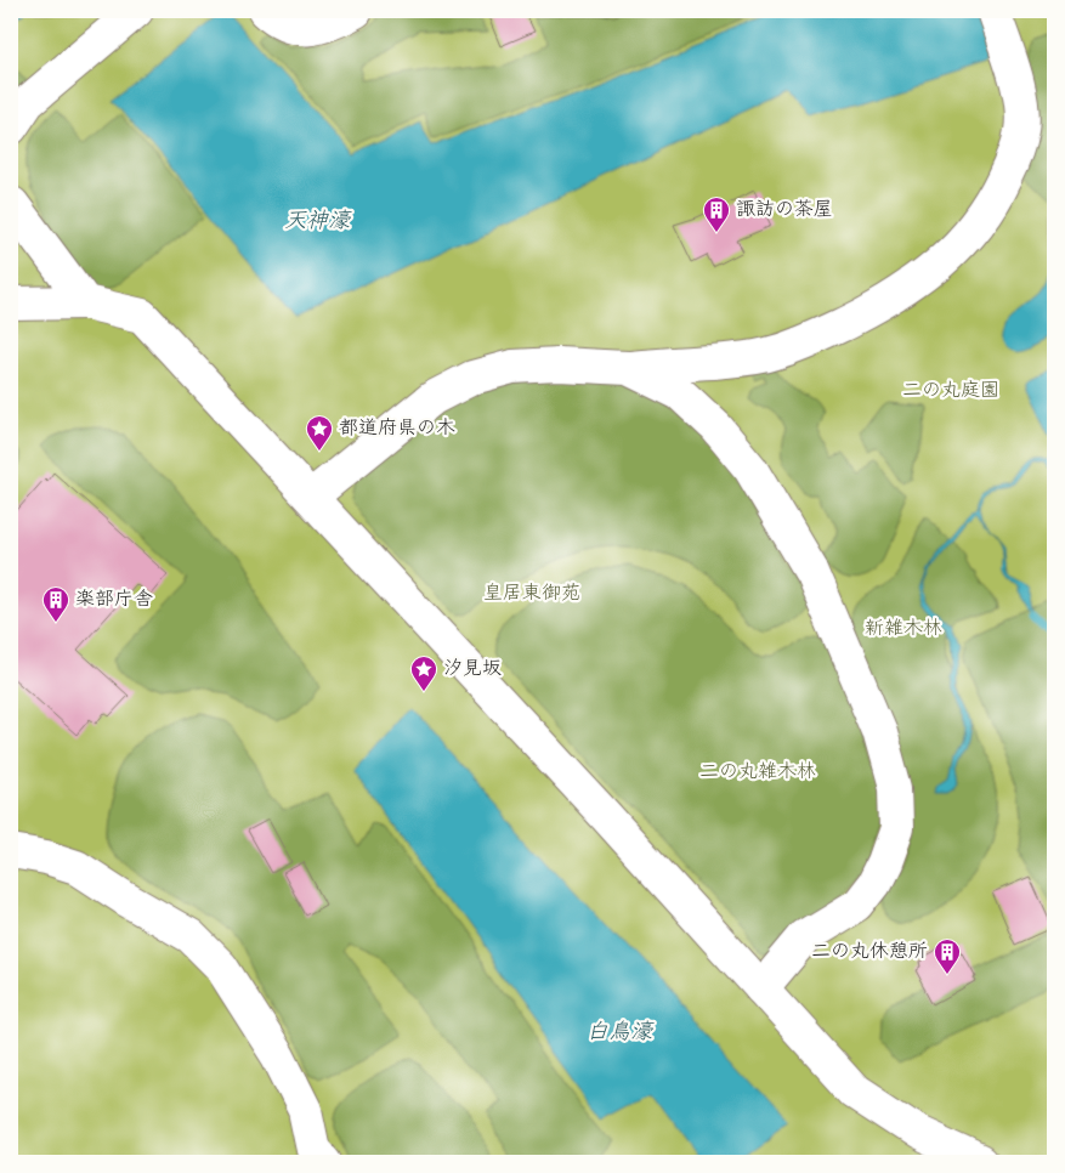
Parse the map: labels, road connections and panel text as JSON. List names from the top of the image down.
{
  "water": ["天神濠", "白鳥濠"],
  "parks": [
    "二の丸庭園",
    "皇居東御苑",
    "新雑木林",
    "二の丸雑木林"
  ],
  "places": {
    "building": ["諏訪の茶屋", "楽部庁舎", "二の丸休憩所"],
    "place": ["都道府県の木", "汐見坂"]
  }
}
